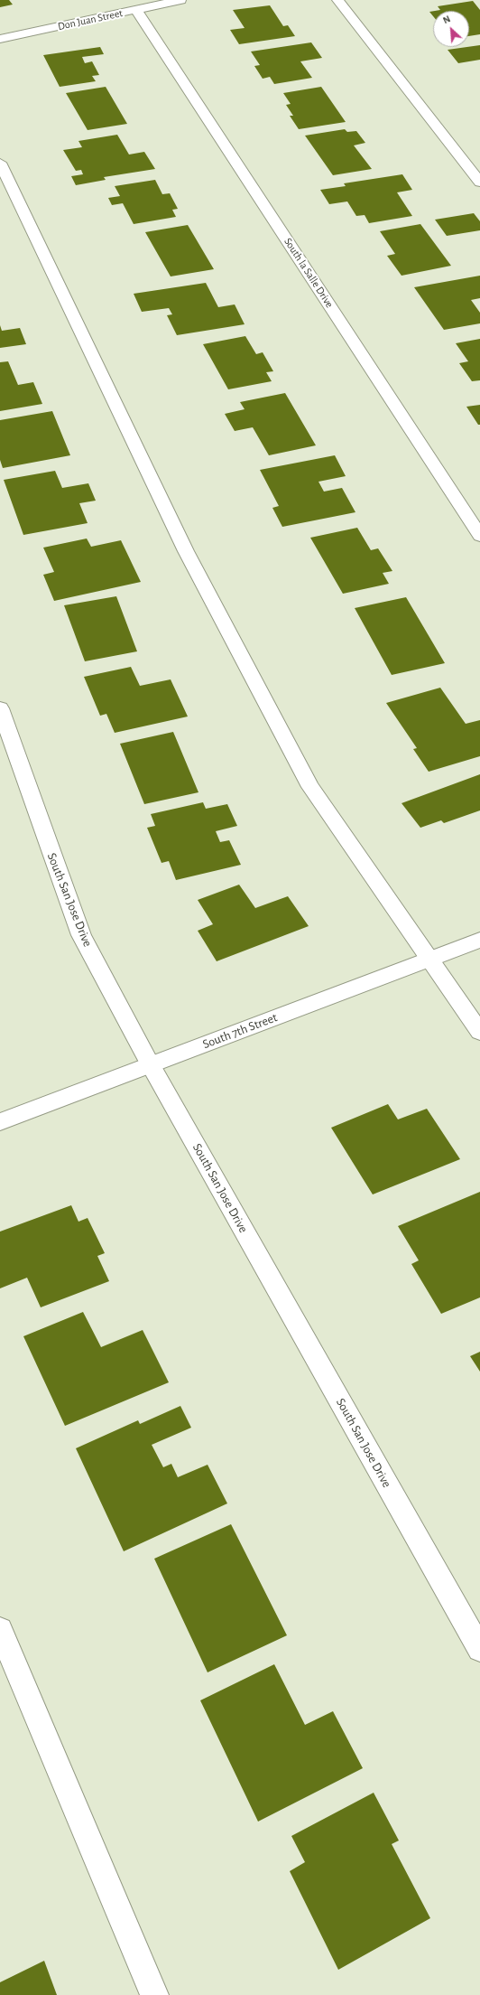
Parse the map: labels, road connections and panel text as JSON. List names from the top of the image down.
{
  "streets": {
    "street": [
      "Don Juan Street",
      "South la Salle Drive",
      "South San Jose Drive",
      "South 7th Street"
    ]
  },
  "crossings": [
    ["Don Juan Street", "South la Salle Drive"],
    ["South San Jose Drive", "South 7th Street"]
  ],
  "north": "top left"
}
